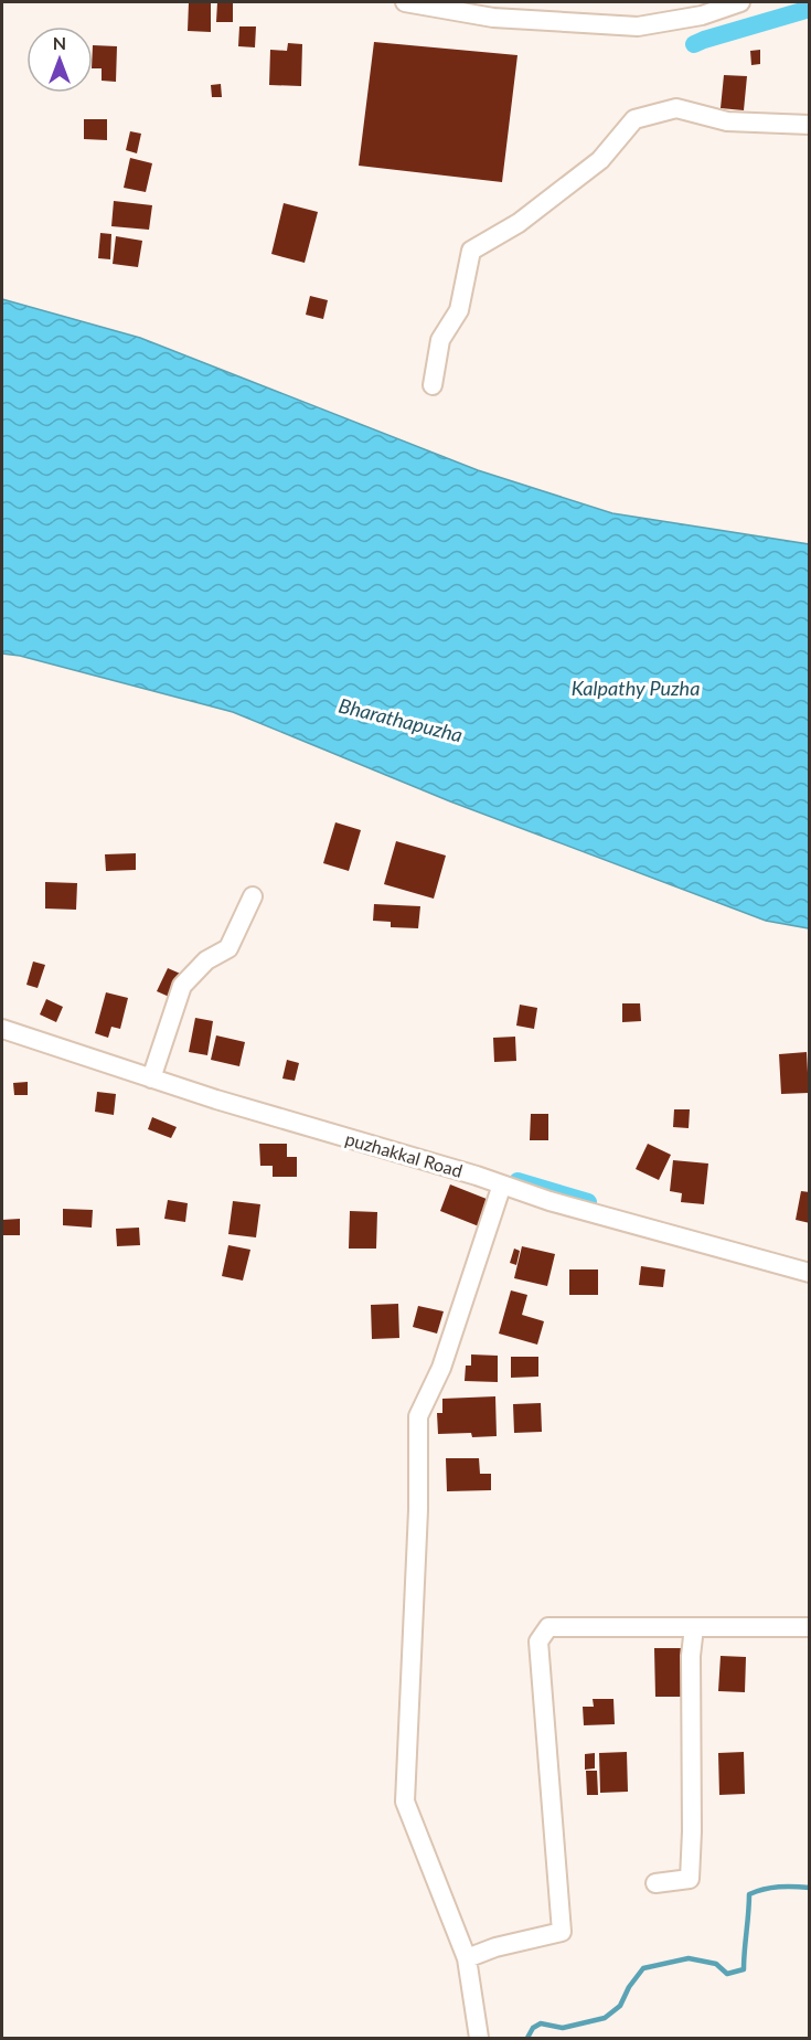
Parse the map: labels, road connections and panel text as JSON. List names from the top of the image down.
{
  "streets": {
    "street": ["puzhakkal Road"]
  },
  "water": ["Kalpathy Puzha", "Bharathapuzha"],
  "north": "top"
}
